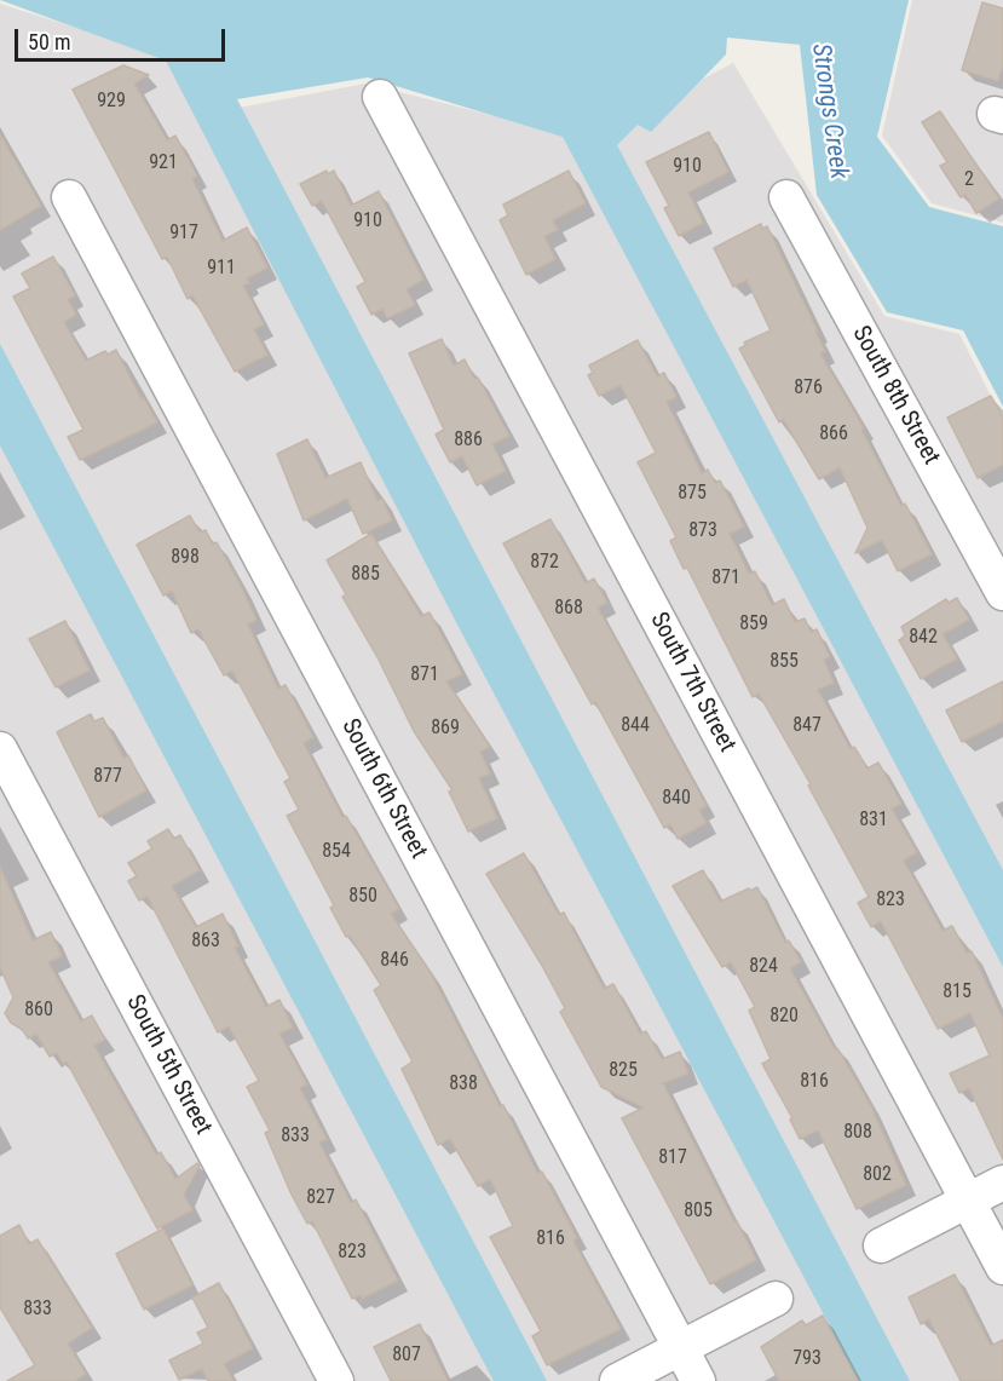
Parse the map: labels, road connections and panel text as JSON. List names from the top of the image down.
{
  "streets": {
    "street": [
      "South 8th Street",
      "South 7th Street",
      "South 6th Street",
      "South 5th Street"
    ]
  },
  "water": ["Strongs Creek"],
  "house_numbers": [
    "929",
    "921",
    "910",
    "2",
    "910",
    "917",
    "911",
    "876",
    "866",
    "886",
    "875",
    "873",
    "898",
    "872",
    "885",
    "871",
    "868",
    "859",
    "842",
    "855",
    "871",
    "844",
    "847",
    "869",
    "877",
    "840",
    "831",
    "854",
    "850",
    "823",
    "863",
    "846",
    "824",
    "815",
    "860",
    "820",
    "825",
    "816",
    "838",
    "808",
    "833",
    "817",
    "802",
    "827",
    "805",
    "816",
    "823",
    "833",
    "807",
    "793"
  ],
  "scale_bar": "50 m"
}
